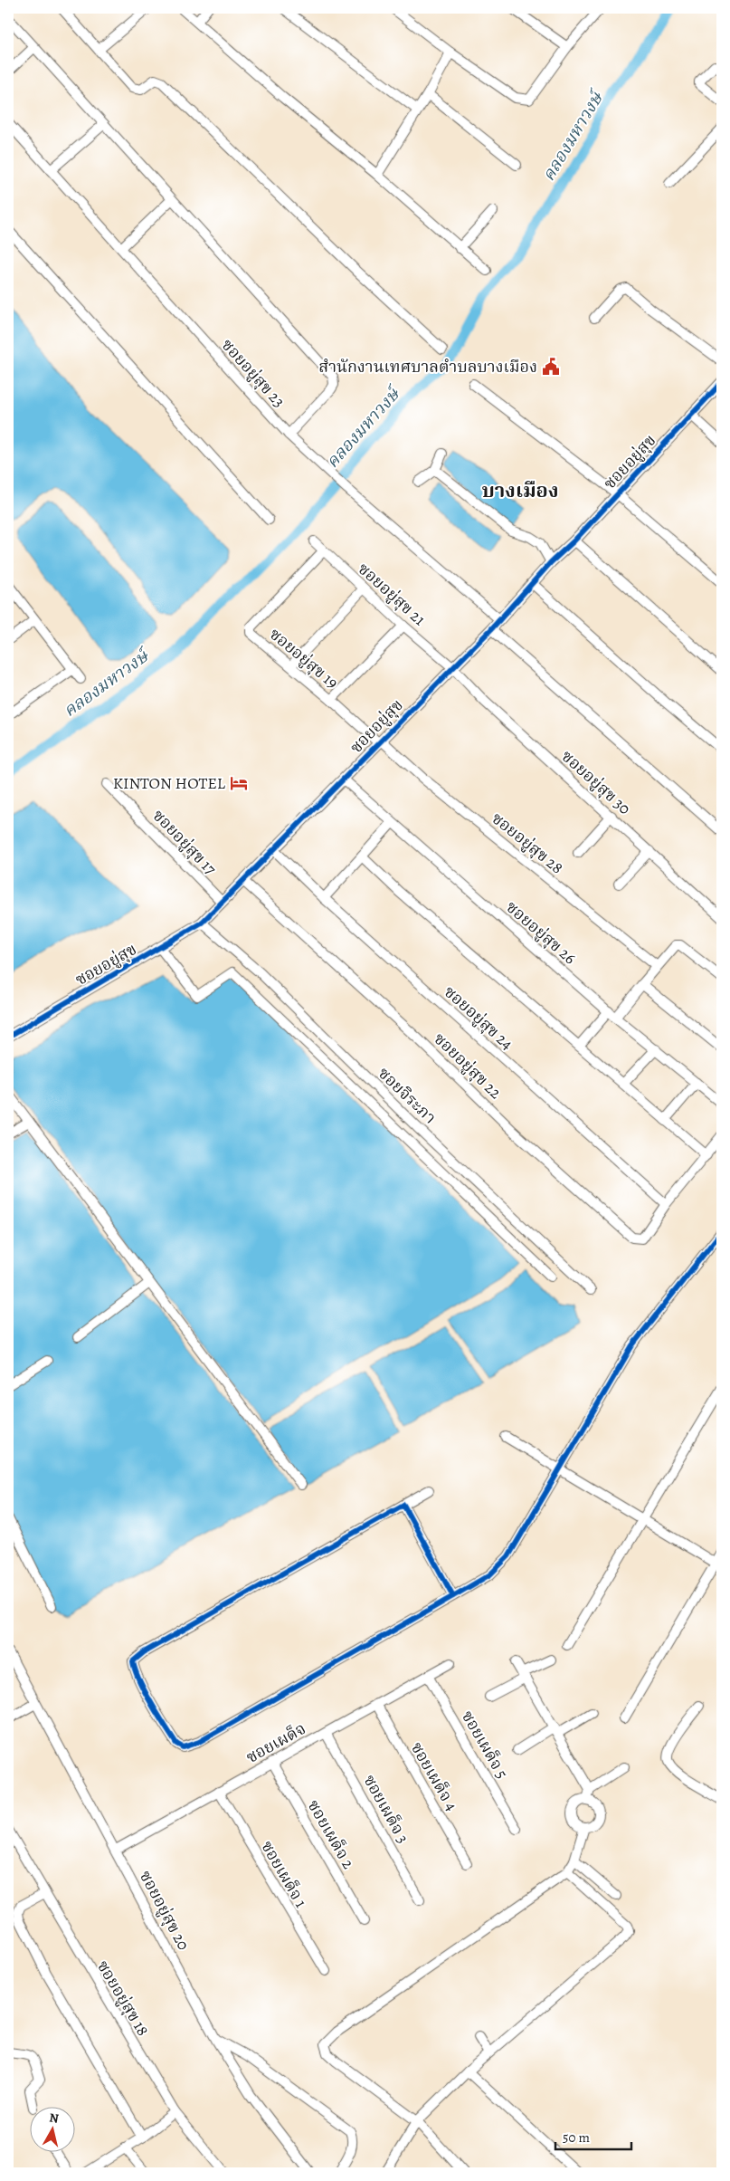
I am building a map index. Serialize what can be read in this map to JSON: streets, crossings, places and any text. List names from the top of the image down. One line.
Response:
{"streets":{"street":["ซอยอยู่สุข 23","ซอยอยู่สุข","ซอยอยู่สุข 21","ซอยอยู่สุข 19","ซอยอยู่สุข 30","ซอยอยู่สุข 17","ซอยอยู่สุข 28","ซอยอยู่สุข 26","ซอยอยู่สุข 24","ซอยอยู่สุข 22","ซอยจิระภา","ซอยเผด็จ","ซอยเผด็จ 5","ซอยเผด็จ 4","ซอยเผด็จ 3","ซอยเผด็จ 2","ซอยเผด็จ 1","ซอยอยู่สุข 20","ซอยอยู่สุข 18"]},"crossings":[["ซอยอยู่สุข 23","ซอยอยู่สุข"],["ซอยอยู่สุข","ซอยอยู่สุข 21"],["ซอยอยู่สุข","ซอยอยู่สุข 19"],["ซอยอยู่สุข","ซอยอยู่สุข 30"],["ซอยอยู่สุข","ซอยอยู่สุข 17"],["ซอยอยู่สุข","ซอยอยู่สุข 28"],["ซอยอยู่สุข","ซอยอยู่สุข 26"],["ซอยอยู่สุข","ซอยอยู่สุข 24"],["ซอยอยู่สุข","ซอยอยู่สุข 22"],["ซอยอยู่สุข","ซอยจิระภา"],["ซอยอยู่สุข 21","ซอยอยู่สุข 19"],["ซอยอยู่สุข 21","ซอยอยู่สุข 30"],["ซอยอยู่สุข 19","ซอยอยู่สุข 28"],["ซอยอยู่สุข 24","ซอยอยู่สุข 22"],["ซอยเผด็จ","ซอยเผด็จ 5"],["ซอยเผด็จ","ซอยเผด็จ 4"],["ซอยเผด็จ","ซอยเผด็จ 3"],["ซอยเผด็จ","ซอยเผด็จ 2"],["ซอยเผด็จ","ซอยเผด็จ 1"],["ซอยเผด็จ","ซอยอยู่สุข 20"]],"districts":["บางเมือง"],"water":["คลองมหาวงษ์"],"places":{"public building":["สำนักงานเทศบาลตำบลบางเมือง"],"hotel":["KINTON HOTEL"]},"scale_bar":"50 m","north":"top"}
